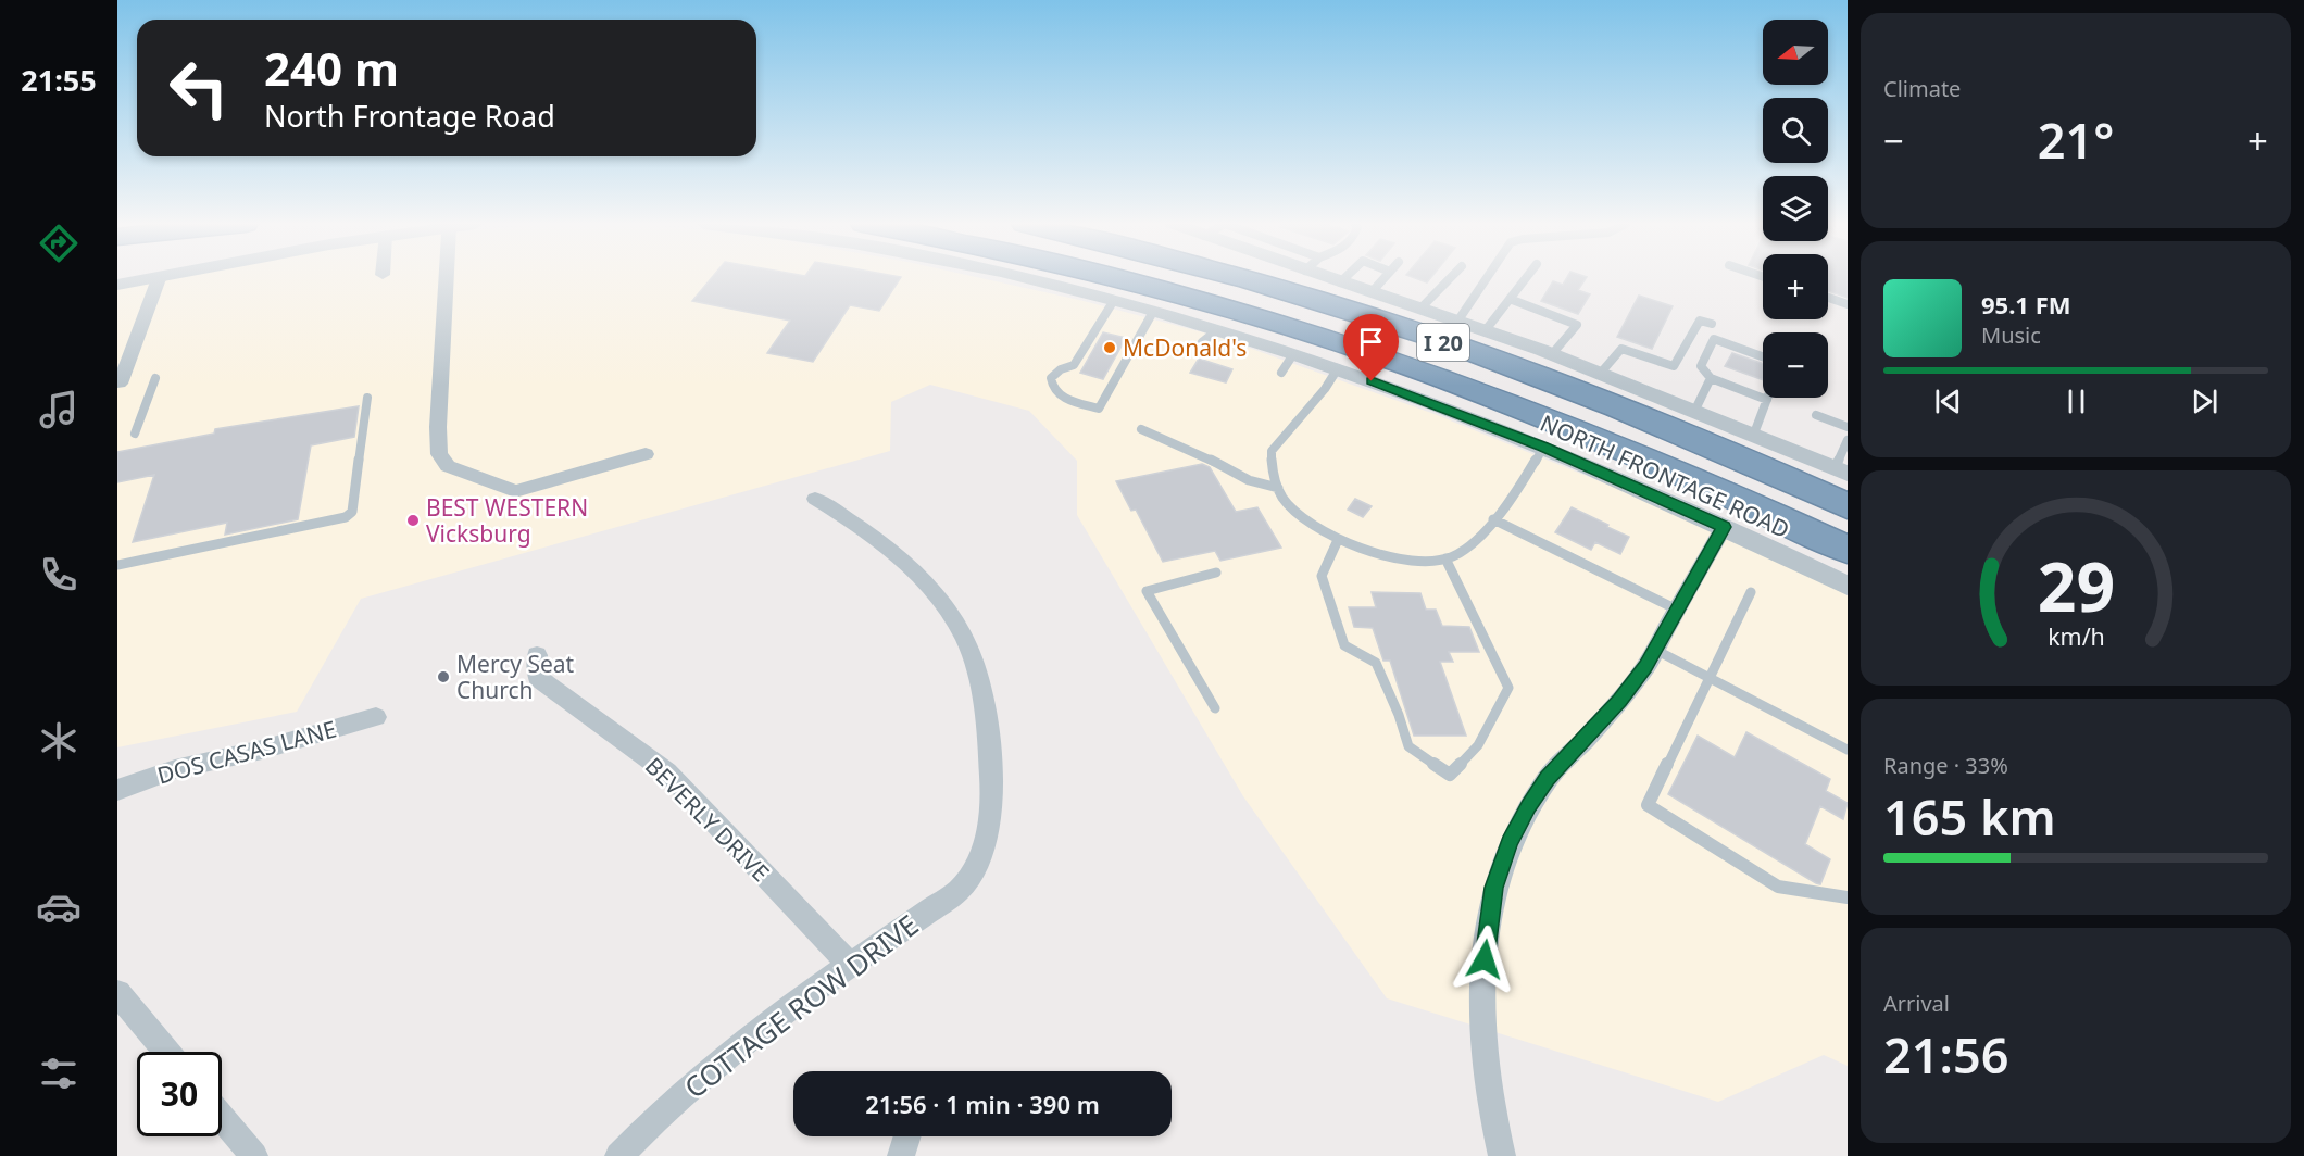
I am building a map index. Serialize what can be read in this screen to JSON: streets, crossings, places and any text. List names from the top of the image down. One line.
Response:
{"streets":{"highway":["I 20"],"street":["NORTH FRONTAGE ROAD","DOS CASAS LANE","BEVERLY DRIVE","COTTAGE ROW DRIVE"]},"crossings":[["BEVERLY DRIVE","COTTAGE ROW DRIVE"]],"places":["McDonald's","BEST WESTERN Vicksburg","Mercy Seat Church"],"north":"left","page":{"tabs":"21:55","tile":["Climate",["Range · 33%","165 km"],["Arrival","21:56"]],"map_buttons":["+","−"],"turn":["240 m","North Frontage Road"],"heat":["−","21°","+"],"song":["95.1 FM","Music"],"limit":"30","trip":"21:56 · 1 min · 390 m","gauge":["29","km/h"]}}
